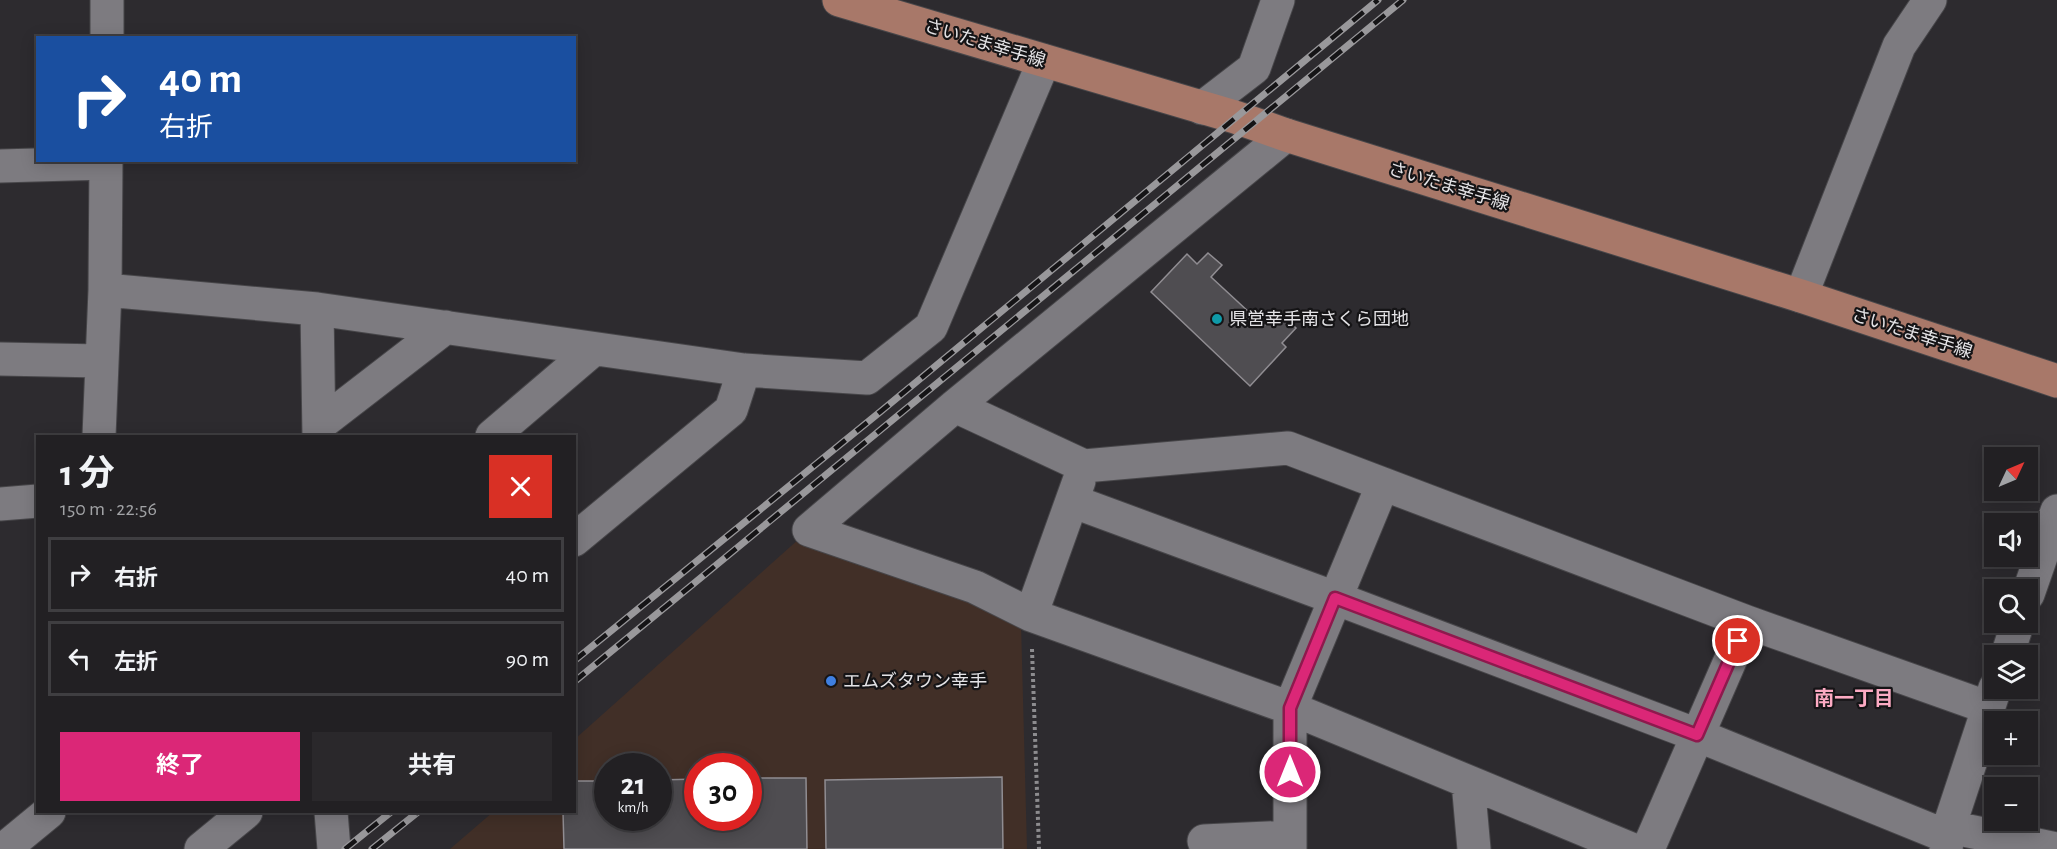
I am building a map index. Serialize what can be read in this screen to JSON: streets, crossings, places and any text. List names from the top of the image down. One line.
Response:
{"streets":{"main road":["さいたま幸手線"]},"districts":["南一丁目"],"places":["県営幸手南さくら団地","エムズタウン幸手"],"north":"top right","page":{"turn":["40 m","右折"],"heading":["1 分","150 m · 22:56"],"map_buttons":["+","−"],"list":[{"name":"右折","value":"40 m"},{"name":"左折","value":"90 m"}],"buttons":["終了","共有"],"speed":"21 km/h","limit":"30"}}
